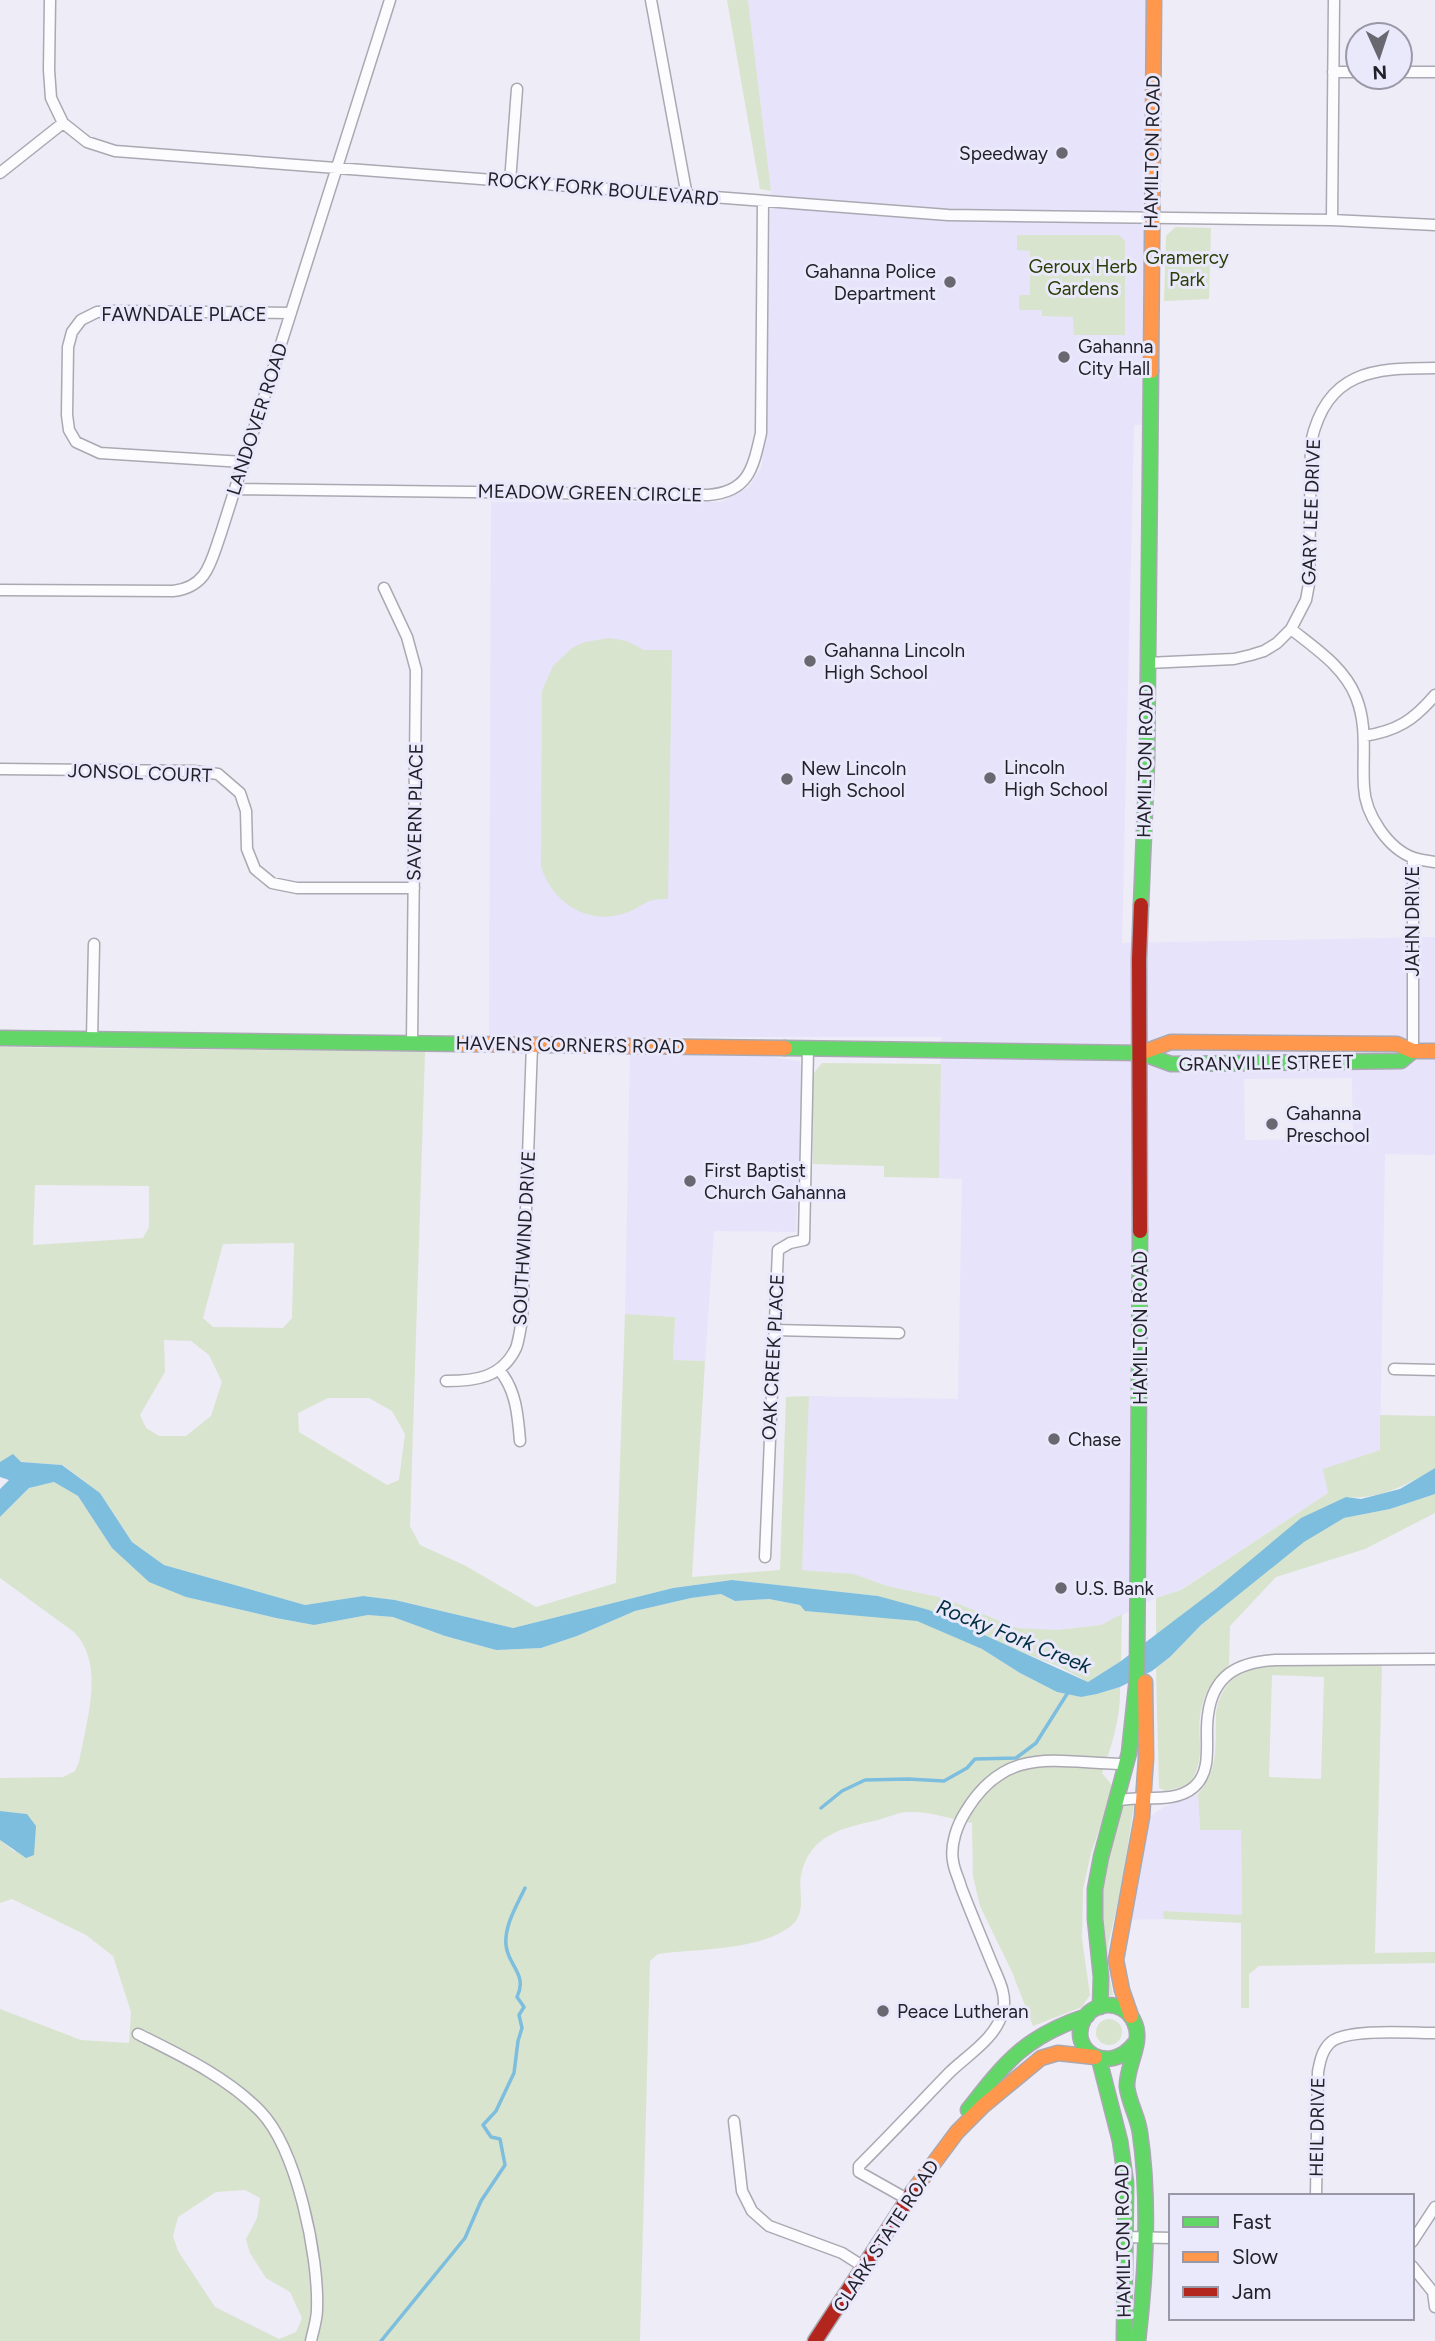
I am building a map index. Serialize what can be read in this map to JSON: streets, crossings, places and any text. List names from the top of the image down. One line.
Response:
{"streets":{"main road":["HAMILTON ROAD","HAVENS CORNERS ROAD","GRANVILLE STREET","CLARK STATE ROAD"],"street":["ROCKY FORK BOULEVARD","FAWNDALE PLACE","LANDOVER ROAD","MEADOW GREEN CIRCLE","GARY LEE DRIVE","JONSOL COURT","SAVERN PLACE","JAHN DRIVE","SOUTHWIND DRIVE","OAK CREEK PLACE","HEIL DRIVE"]},"crossings":[["HAMILTON ROAD","ROCKY FORK BOULEVARD"],["HAMILTON ROAD","GARY LEE DRIVE"],["HAMILTON ROAD","HAVENS CORNERS ROAD"],["HAMILTON ROAD","GRANVILLE STREET"],["HAMILTON ROAD","CLARK STATE ROAD"],["ROCKY FORK BOULEVARD","LANDOVER ROAD"],["ROCKY FORK BOULEVARD","MEADOW GREEN CIRCLE"],["FAWNDALE PLACE","LANDOVER ROAD"],["LANDOVER ROAD","MEADOW GREEN CIRCLE"],["GARY LEE DRIVE","JAHN DRIVE"],["JONSOL COURT","SAVERN PLACE"],["SAVERN PLACE","HAVENS CORNERS ROAD"],["JAHN DRIVE","GRANVILLE STREET"],["HAVENS CORNERS ROAD","GRANVILLE STREET"],["HAVENS CORNERS ROAD","SOUTHWIND DRIVE"],["HAVENS CORNERS ROAD","OAK CREEK PLACE"]],"water":["Rocky Fork Creek"],"parks":["Gramercy Park","Geroux Herb Gardens"],"places":["Speedway","Gahanna Police Department","Gahanna City Hall","Gahanna Lincoln High School","Lincoln High School","New Lincoln High School","Gahanna Preschool","First Baptist Church Gahanna","Chase","U.S. Bank","Peace Lutheran"],"legend":["Fast","Slow","Jam"],"north":"bottom"}
